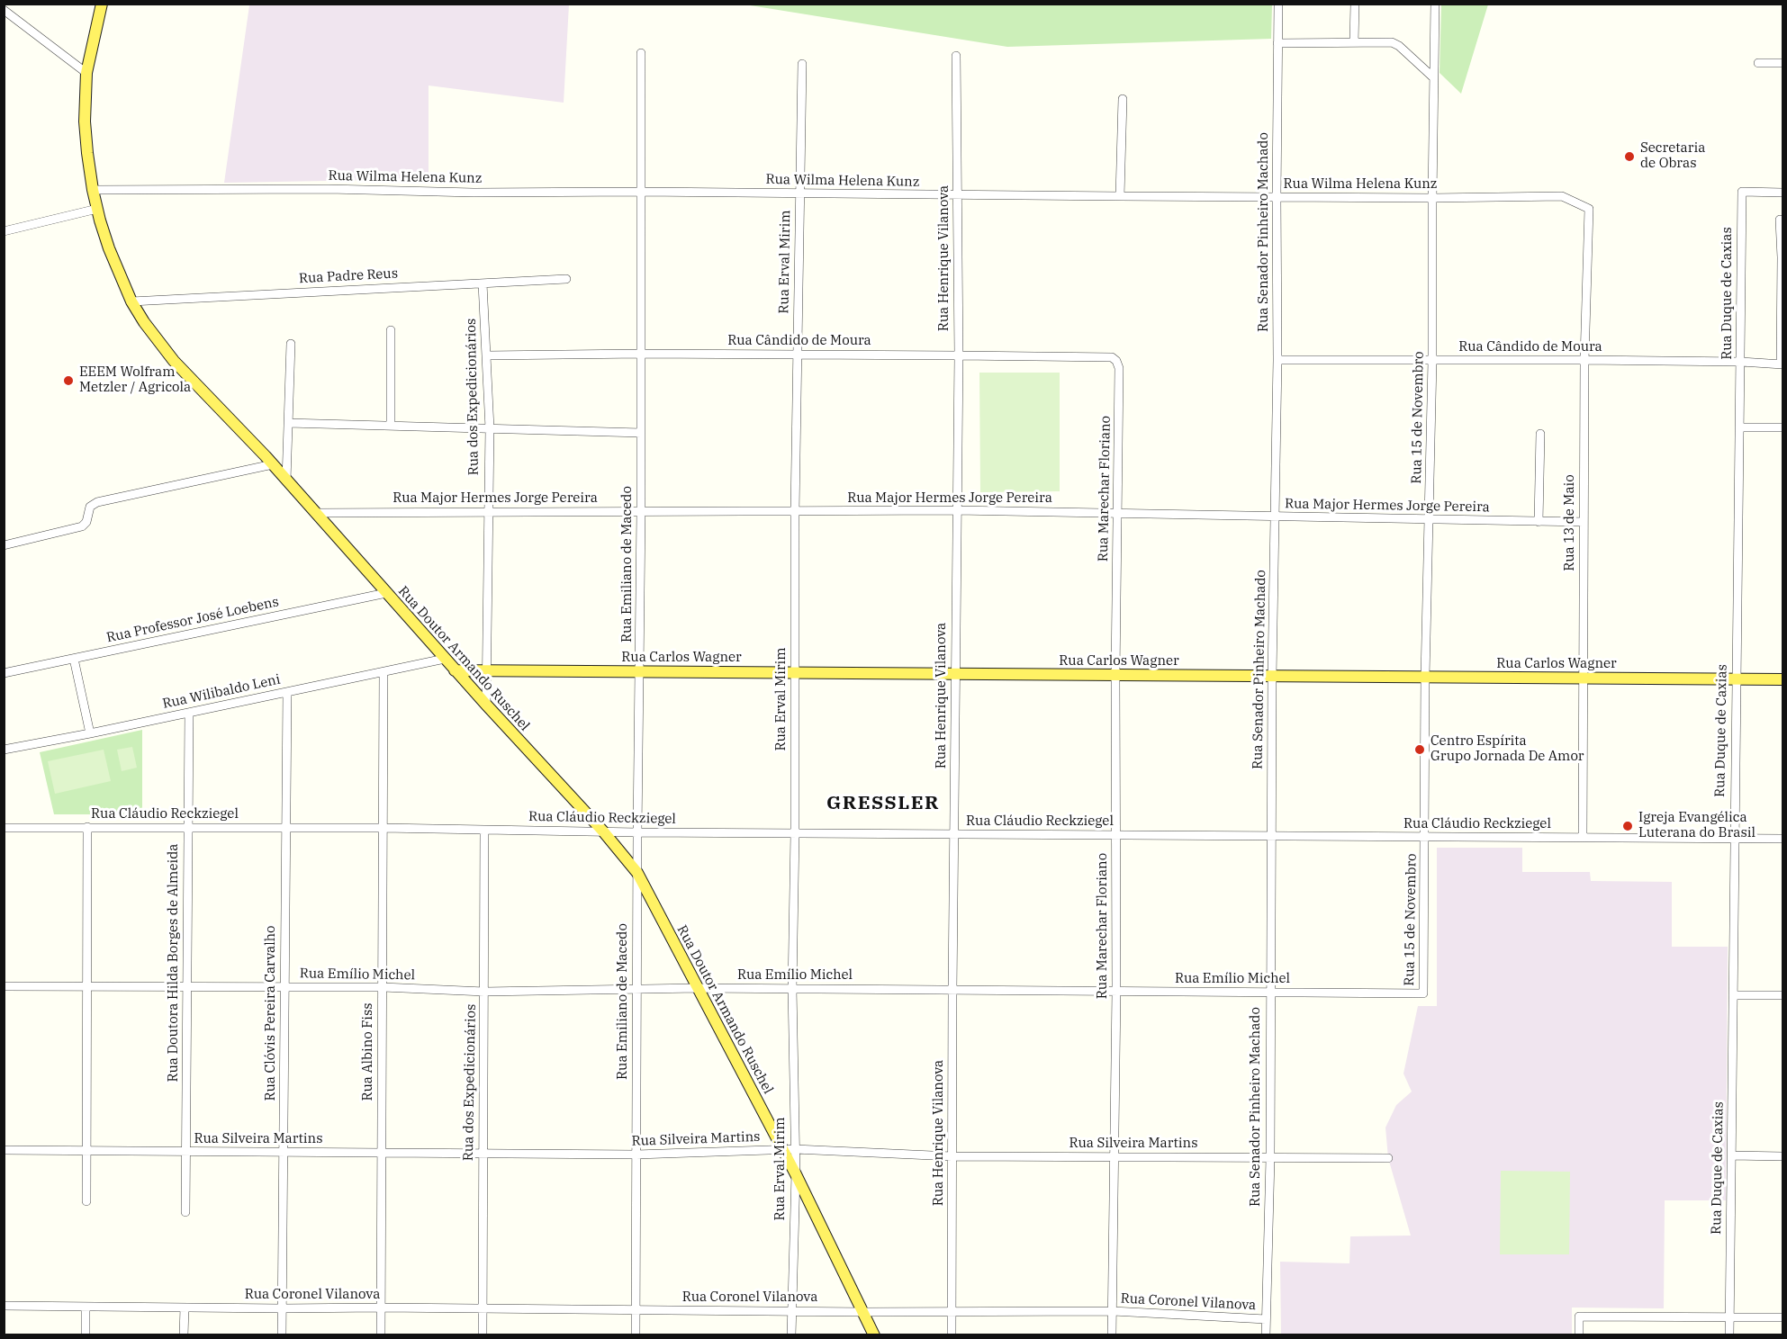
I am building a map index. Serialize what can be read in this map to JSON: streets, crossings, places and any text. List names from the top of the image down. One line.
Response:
{"streets":{"main road":["Rua Carlos Wagner","Rua Doutor Armando Ruschel"],"street":["Rua Wilma Helena Kunz","Rua Senador Pinheiro Machado","Rua Henrique Vilanova","Rua Erval Mirim","Rua Padre Reus","Rua Duque de Caxias","Rua Cândido de Moura","Rua dos Expedicionários","Rua 15 de Novembro","Rua Marechar Floriano","Rua Major Hermes Jorge Pereira","Rua 13 de Maio","Rua Emiliano de Macedo","Rua Professor José Loebens","Rua Wilibaldo Leni","Rua Cláudio Reckziegel","Rua Doutora Hilda Borges de Almeida","Rua Emílio Michel","Rua Clóvis Pereira Carvalho","Rua Albino Fiss","Rua Silveira Martins","Rua Coronel Vilanova"]},"crossings":[["Rua Wilma Helena Kunz","Rua Senador Pinheiro Machado"],["Rua Wilma Helena Kunz","Rua Henrique Vilanova"],["Rua Wilma Helena Kunz","Rua Erval Mirim"],["Rua Wilma Helena Kunz","Rua 15 de Novembro"],["Rua Wilma Helena Kunz","Rua 13 de Maio"],["Rua Wilma Helena Kunz","Rua Emiliano de Macedo"],["Rua Wilma Helena Kunz","Rua Doutor Armando Ruschel"],["Rua Senador Pinheiro Machado","Rua Cândido de Moura"],["Rua Senador Pinheiro Machado","Rua Major Hermes Jorge Pereira"],["Rua Senador Pinheiro Machado","Rua Carlos Wagner"],["Rua Senador Pinheiro Machado","Rua Cláudio Reckziegel"],["Rua Senador Pinheiro Machado","Rua Emílio Michel"],["Rua Senador Pinheiro Machado","Rua Silveira Martins"],["Rua Senador Pinheiro Machado","Rua Coronel Vilanova"],["Rua Henrique Vilanova","Rua Cândido de Moura"],["Rua Henrique Vilanova","Rua Major Hermes Jorge Pereira"],["Rua Henrique Vilanova","Rua Carlos Wagner"],["Rua Henrique Vilanova","Rua Cláudio Reckziegel"],["Rua Henrique Vilanova","Rua Emílio Michel"],["Rua Henrique Vilanova","Rua Silveira Martins"],["Rua Henrique Vilanova","Rua Coronel Vilanova"],["Rua Erval Mirim","Rua Cândido de Moura"],["Rua Erval Mirim","Rua Major Hermes Jorge Pereira"],["Rua Erval Mirim","Rua Carlos Wagner"],["Rua Erval Mirim","Rua Doutor Armando Ruschel"],["Rua Erval Mirim","Rua Cláudio Reckziegel"],["Rua Erval Mirim","Rua Emílio Michel"],["Rua Erval Mirim","Rua Silveira Martins"],["Rua Erval Mirim","Rua Coronel Vilanova"],["Rua Padre Reus","Rua dos Expedicionários"],["Rua Padre Reus","Rua Doutor Armando Ruschel"],["Rua Duque de Caxias","Rua Cândido de Moura"],["Rua Duque de Caxias","Rua Carlos Wagner"],["Rua Duque de Caxias","Rua Cláudio Reckziegel"],["Rua Cândido de Moura","Rua dos Expedicionários"],["Rua Cândido de Moura","Rua 15 de Novembro"],["Rua Cândido de Moura","Rua Marechar Floriano"],["Rua Cândido de Moura","Rua 13 de Maio"],["Rua Cândido de Moura","Rua Emiliano de Macedo"],["Rua dos Expedicionários","Rua Major Hermes Jorge Pereira"],["Rua dos Expedicionários","Rua Carlos Wagner"],["Rua dos Expedicionários","Rua Doutor Armando Ruschel"],["Rua dos Expedicionários","Rua Cláudio Reckziegel"],["Rua dos Expedicionários","Rua Emílio Michel"],["Rua dos Expedicionários","Rua Silveira Martins"],["Rua dos Expedicionários","Rua Coronel Vilanova"],["Rua 15 de Novembro","Rua Major Hermes Jorge Pereira"],["Rua 15 de Novembro","Rua Carlos Wagner"],["Rua 15 de Novembro","Rua Cláudio Reckziegel"],["Rua 15 de Novembro","Rua Emílio Michel"],["Rua Marechar Floriano","Rua Major Hermes Jorge Pereira"],["Rua Marechar Floriano","Rua Carlos Wagner"],["Rua Marechar Floriano","Rua Cláudio Reckziegel"],["Rua Marechar Floriano","Rua Emílio Michel"],["Rua Marechar Floriano","Rua Silveira Martins"],["Rua Marechar Floriano","Rua Coronel Vilanova"],["Rua Major Hermes Jorge Pereira","Rua 13 de Maio"],["Rua Major Hermes Jorge Pereira","Rua Emiliano de Macedo"],["Rua Major Hermes Jorge Pereira","Rua Doutor Armando Ruschel"],["Rua 13 de Maio","Rua Carlos Wagner"],["Rua 13 de Maio","Rua Cláudio Reckziegel"],["Rua Emiliano de Macedo","Rua Carlos Wagner"],["Rua Emiliano de Macedo","Rua Doutor Armando Ruschel"],["Rua Emiliano de Macedo","Rua Cláudio Reckziegel"],["Rua Emiliano de Macedo","Rua Emílio Michel"],["Rua Emiliano de Macedo","Rua Silveira Martins"],["Rua Emiliano de Macedo","Rua Coronel Vilanova"],["Rua Professor José Loebens","Rua Doutor Armando Ruschel"],["Rua Carlos Wagner","Rua Doutor Armando Ruschel"],["Rua Doutor Armando Ruschel","Rua Wilibaldo Leni"],["Rua Doutor Armando Ruschel","Rua Cláudio Reckziegel"],["Rua Doutor Armando Ruschel","Rua Emílio Michel"],["Rua Doutor Armando Ruschel","Rua Silveira Martins"],["Rua Doutor Armando Ruschel","Rua Coronel Vilanova"],["Rua Wilibaldo Leni","Rua Doutora Hilda Borges de Almeida"],["Rua Wilibaldo Leni","Rua Clóvis Pereira Carvalho"],["Rua Wilibaldo Leni","Rua Albino Fiss"],["Rua Cláudio Reckziegel","Rua Doutora Hilda Borges de Almeida"],["Rua Cláudio Reckziegel","Rua Clóvis Pereira Carvalho"],["Rua Cláudio Reckziegel","Rua Albino Fiss"],["Rua Doutora Hilda Borges de Almeida","Rua Emílio Michel"],["Rua Doutora Hilda Borges de Almeida","Rua Silveira Martins"],["Rua Emílio Michel","Rua Clóvis Pereira Carvalho"],["Rua Emílio Michel","Rua Albino Fiss"],["Rua Clóvis Pereira Carvalho","Rua Silveira Martins"],["Rua Clóvis Pereira Carvalho","Rua Coronel Vilanova"],["Rua Albino Fiss","Rua Silveira Martins"],["Rua Albino Fiss","Rua Coronel Vilanova"]],"districts":["GRESSLER"],"places":["Secretaria de Obras","EEEM Wolfram Metzler / Agricola","Centro Espírita Grupo Jornada De Amor","Igreja Evangélica Luterana do Brasil"]}
